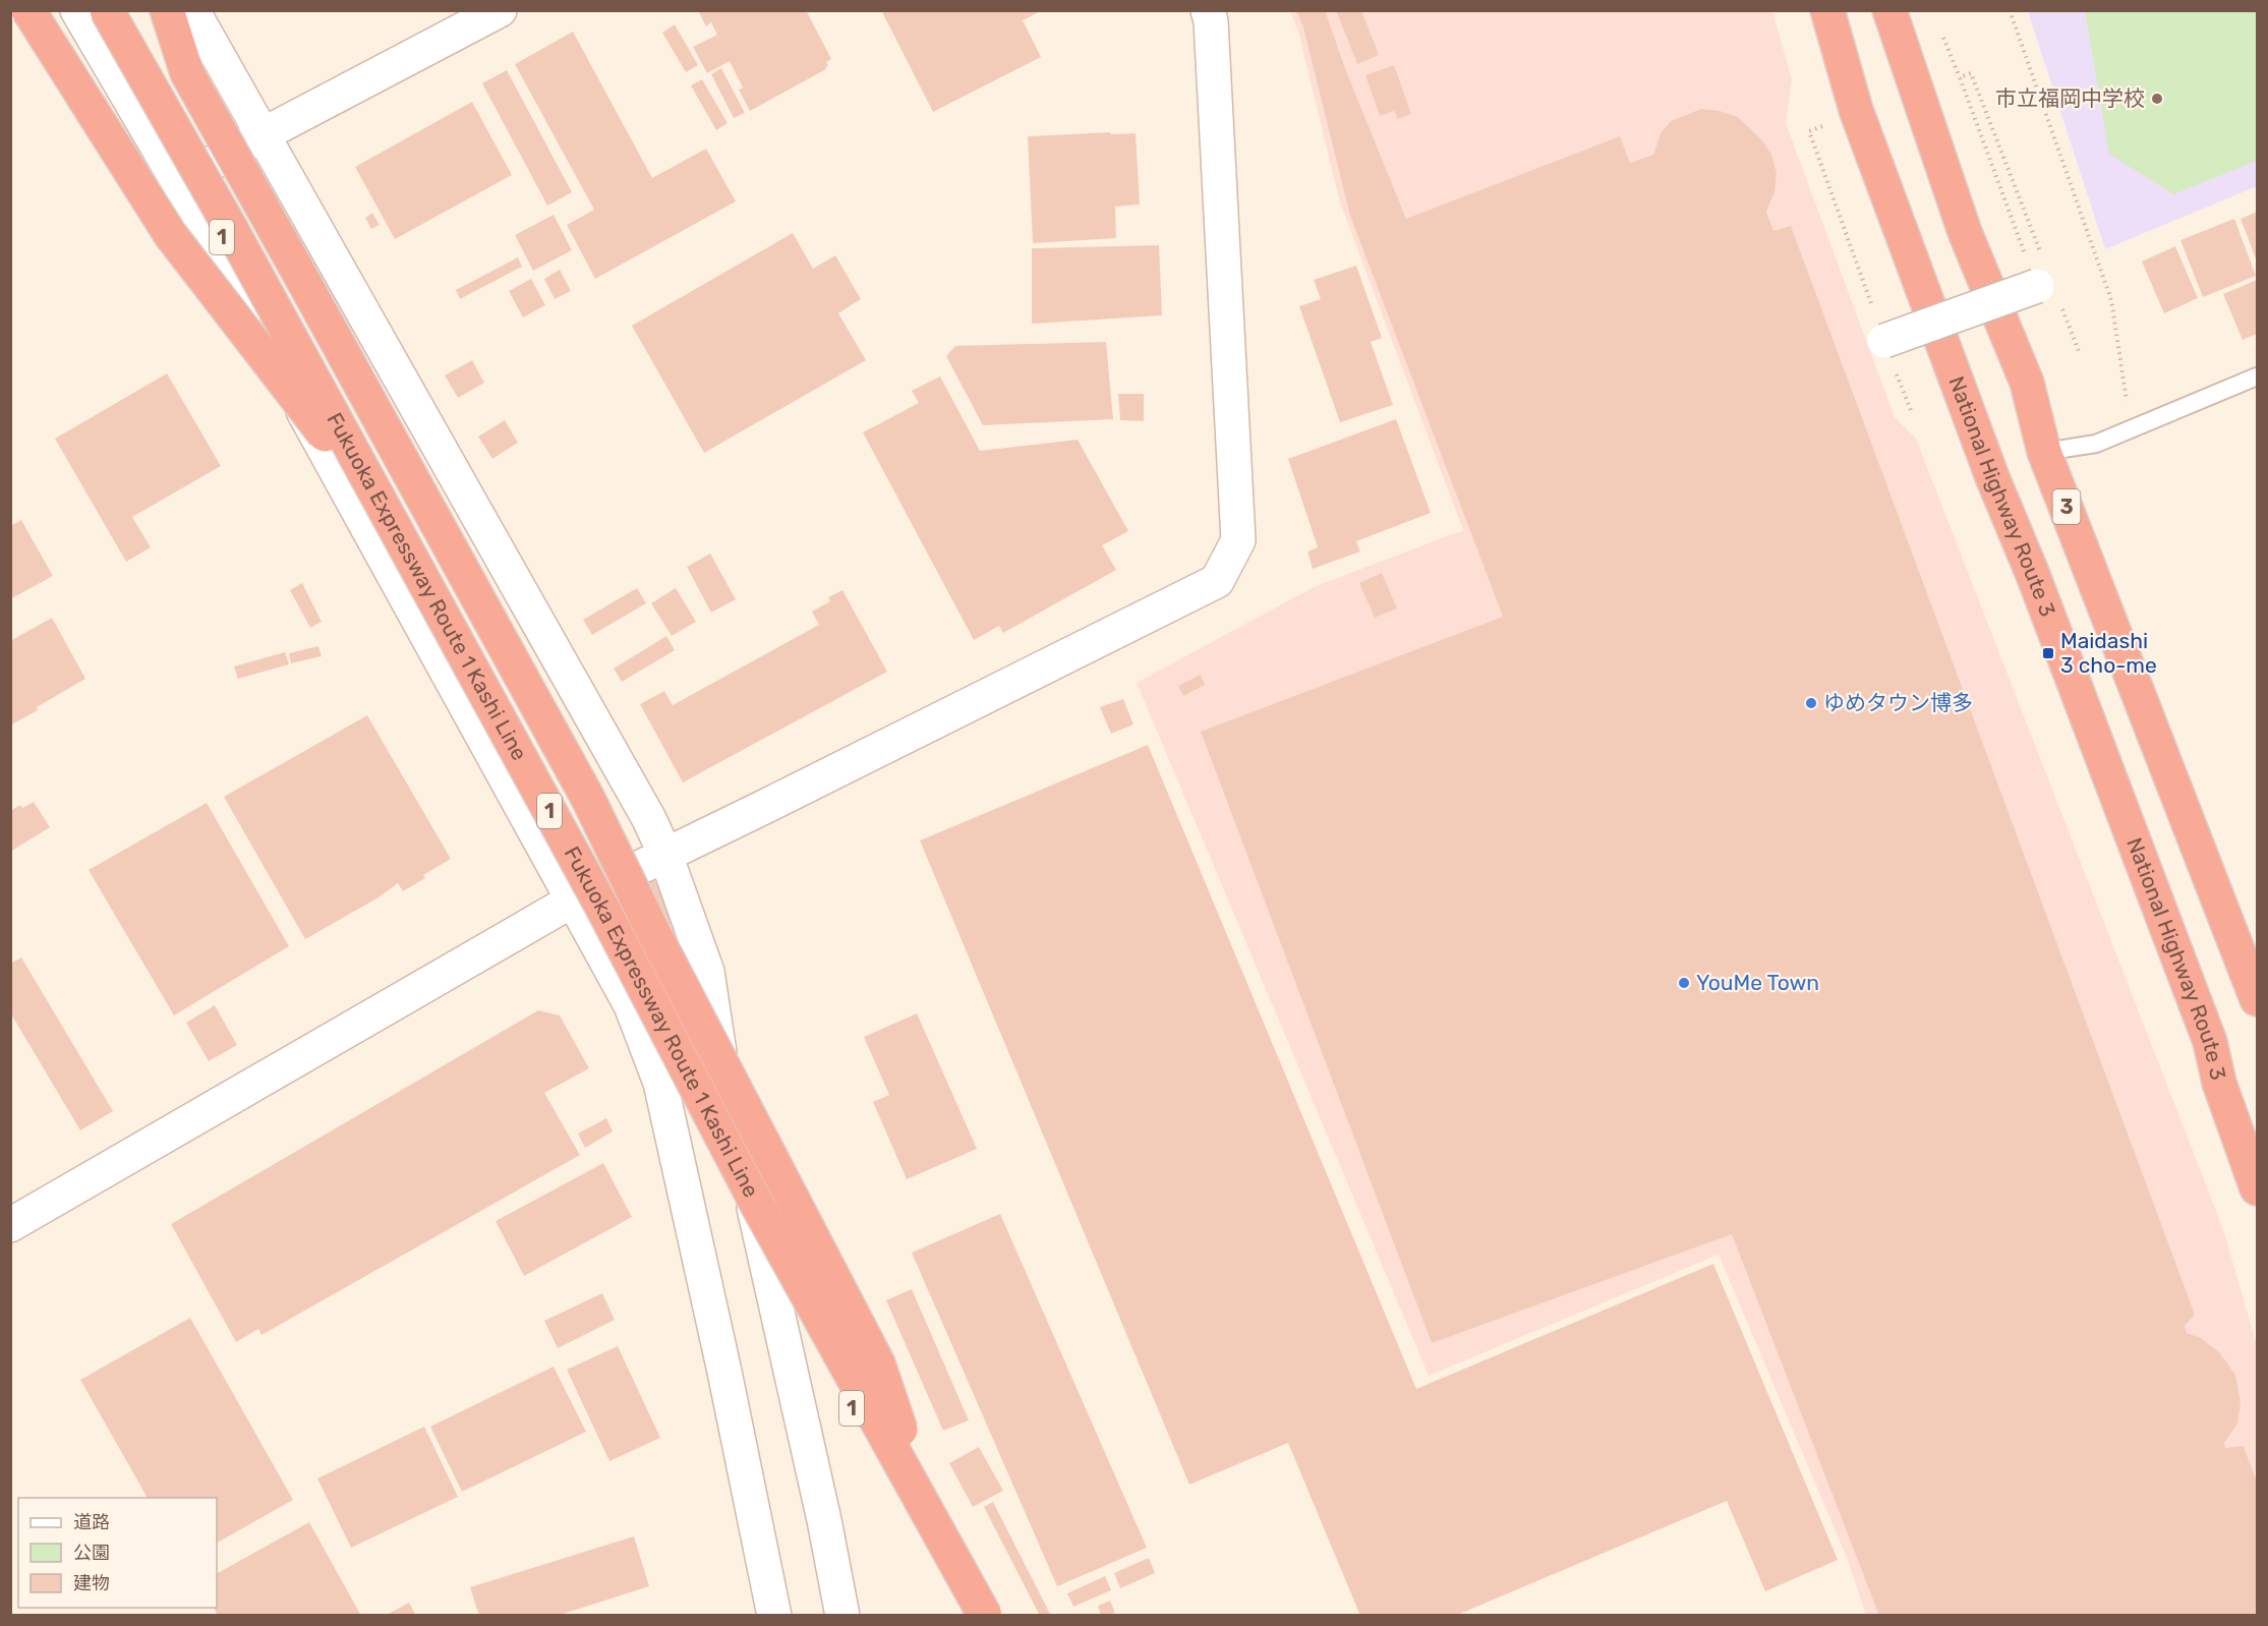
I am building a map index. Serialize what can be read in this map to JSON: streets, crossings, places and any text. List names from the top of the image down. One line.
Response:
{"streets":{"highway":["1","National Highway Route 3","3","Fukuoka Expressway Route 1 Kashi Line"]},"places":{"other":["市立福岡中学校","ゆめタウン博多","YouMe Town"],"transit":["Maidashi 3 cho-me"]},"legend":["道路","公園","建物"]}
